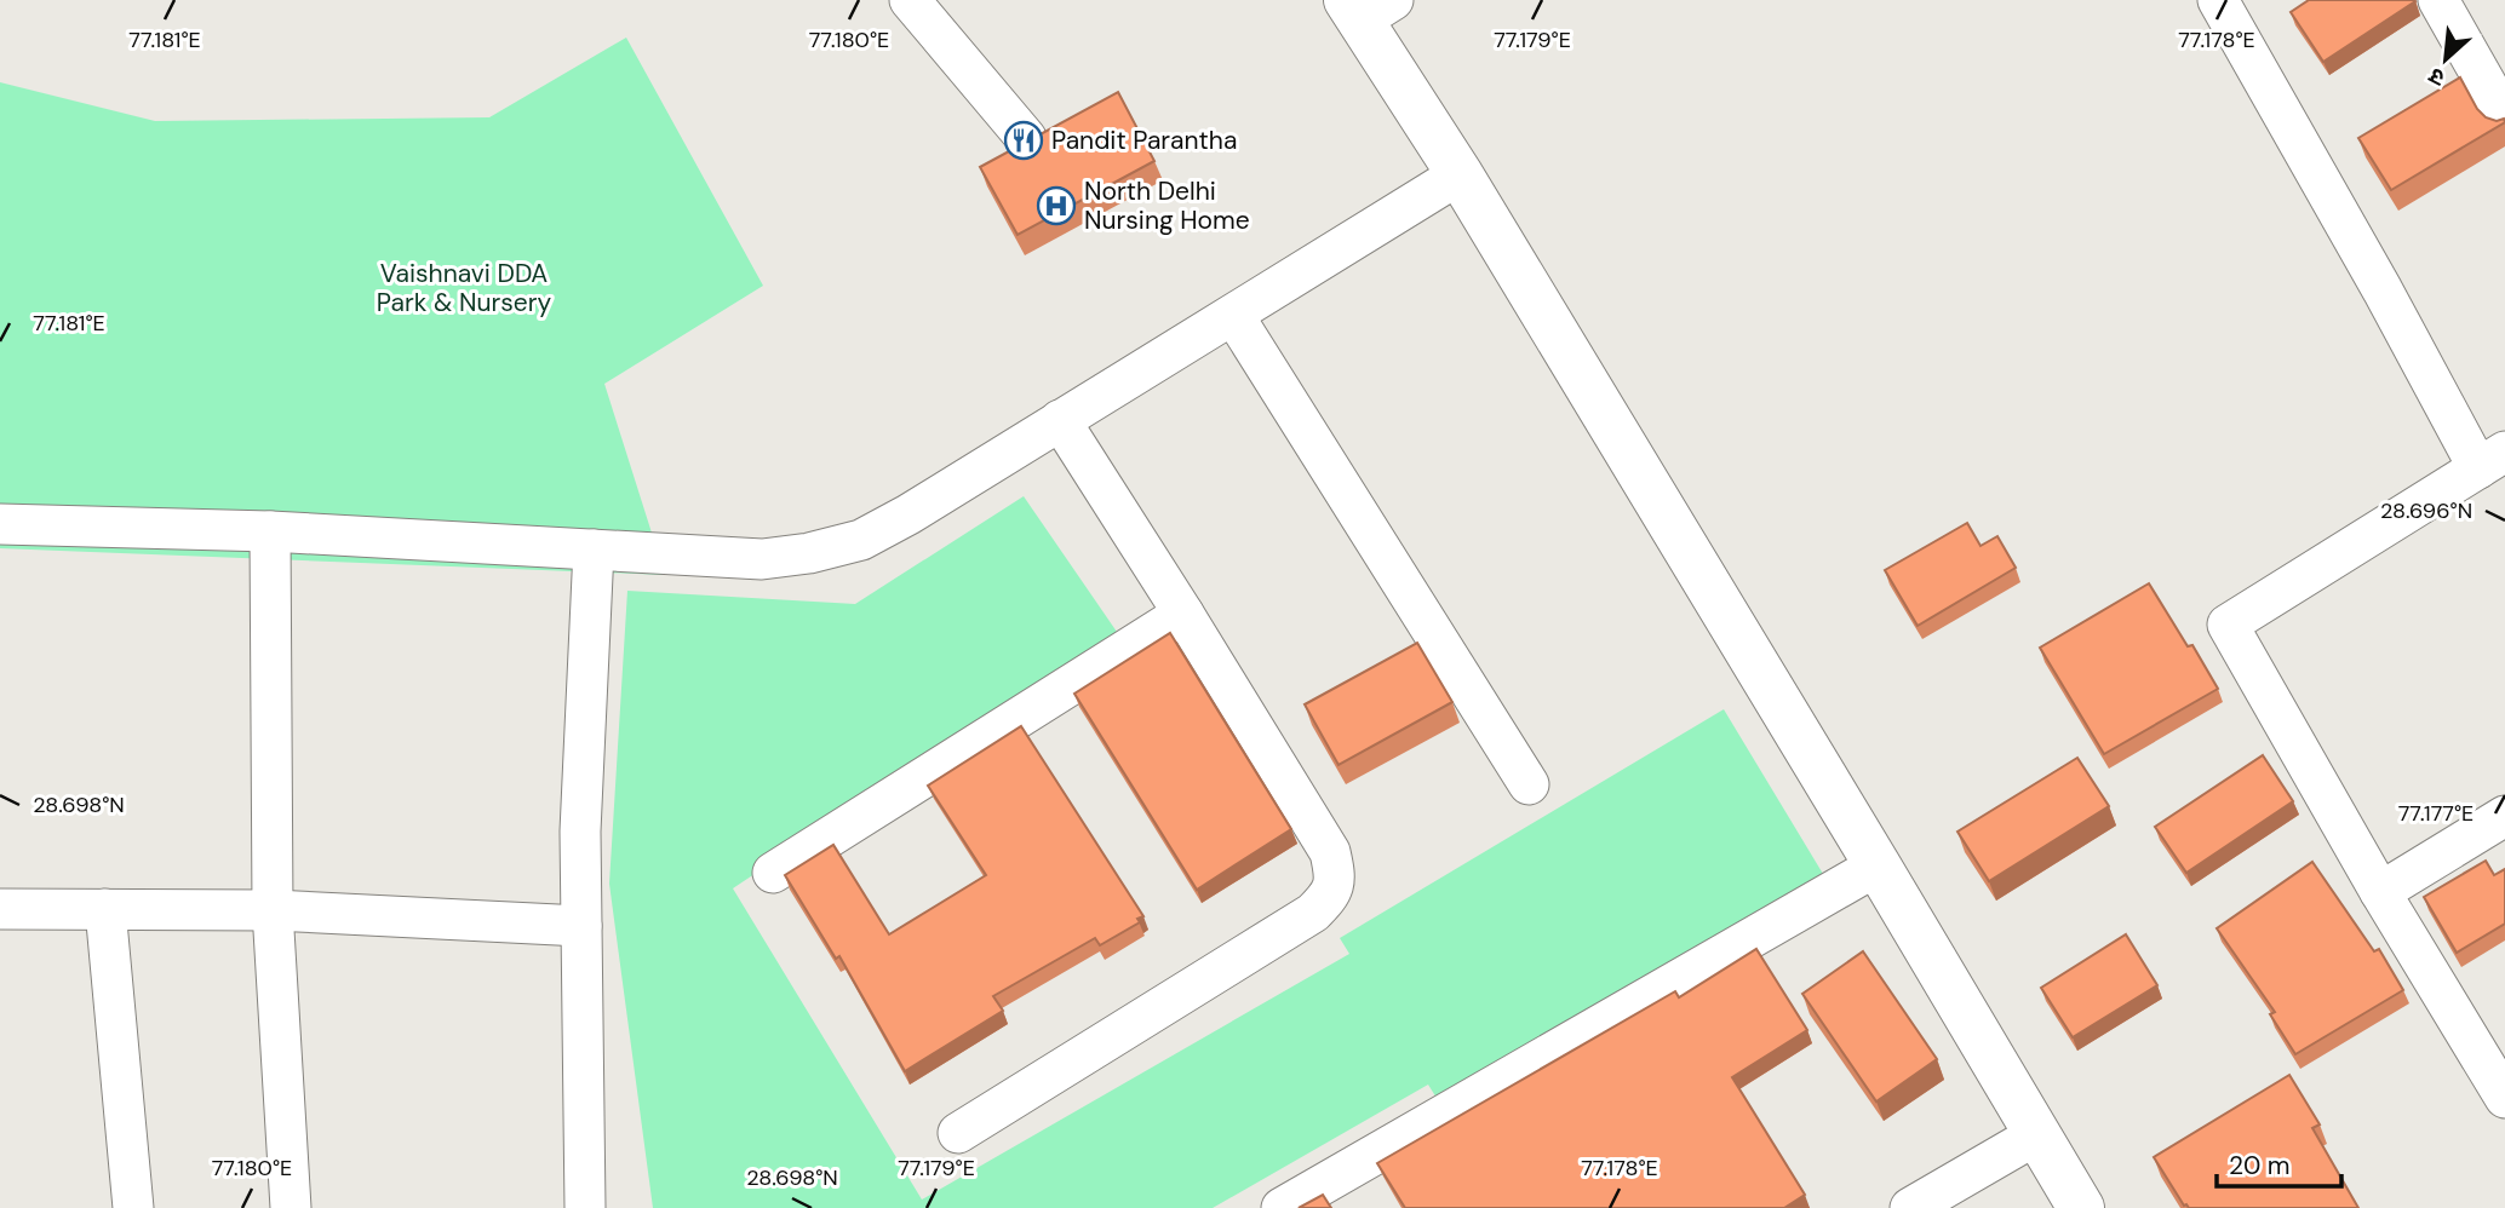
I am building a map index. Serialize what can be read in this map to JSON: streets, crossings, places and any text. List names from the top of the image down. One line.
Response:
{"parks":["Vaishnavi DDA Park & Nursery"],"places":{"restaurant":["Pandit Parantha"],"hospital":["North Delhi Nursing Home"]},"scale_bar":"20 m","north":"bottom left","coordinates":["77.181°E","77.180°E","77.179°E","77.178°E","28.696°N","28.698°N","77.177°E"]}
